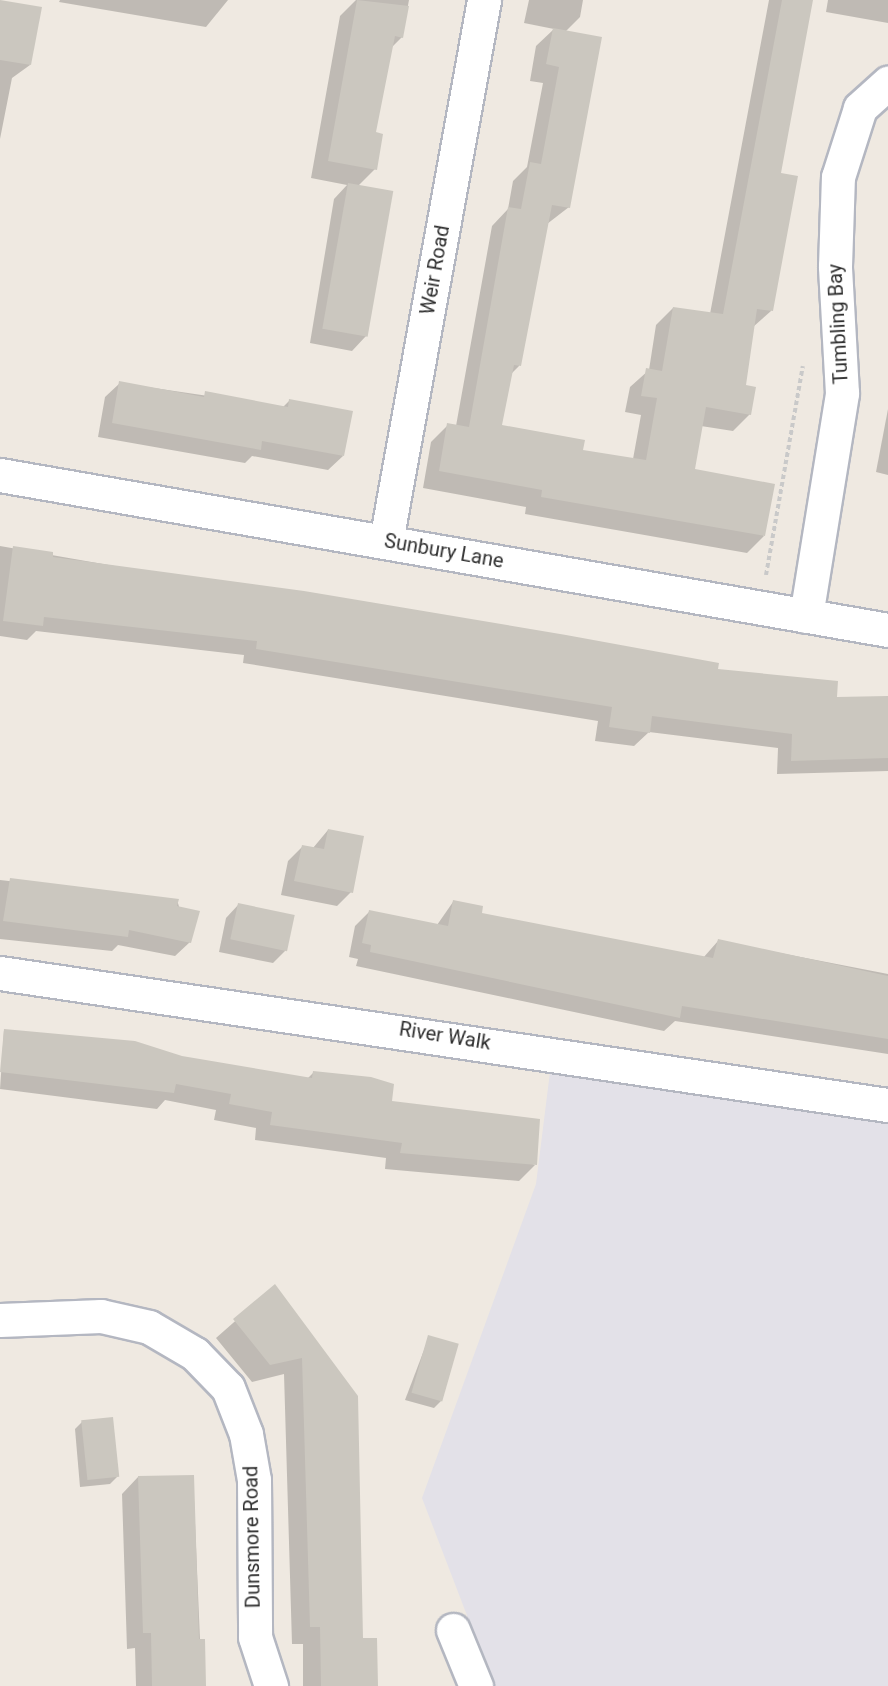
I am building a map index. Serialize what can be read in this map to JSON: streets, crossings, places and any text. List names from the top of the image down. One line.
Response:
{"streets":{"street":["Weir Road","Tumbling Bay","Sunbury Lane","River Walk","Dunsmore Road"]},"crossings":[["Weir Road","Sunbury Lane"],["Tumbling Bay","Sunbury Lane"]]}
